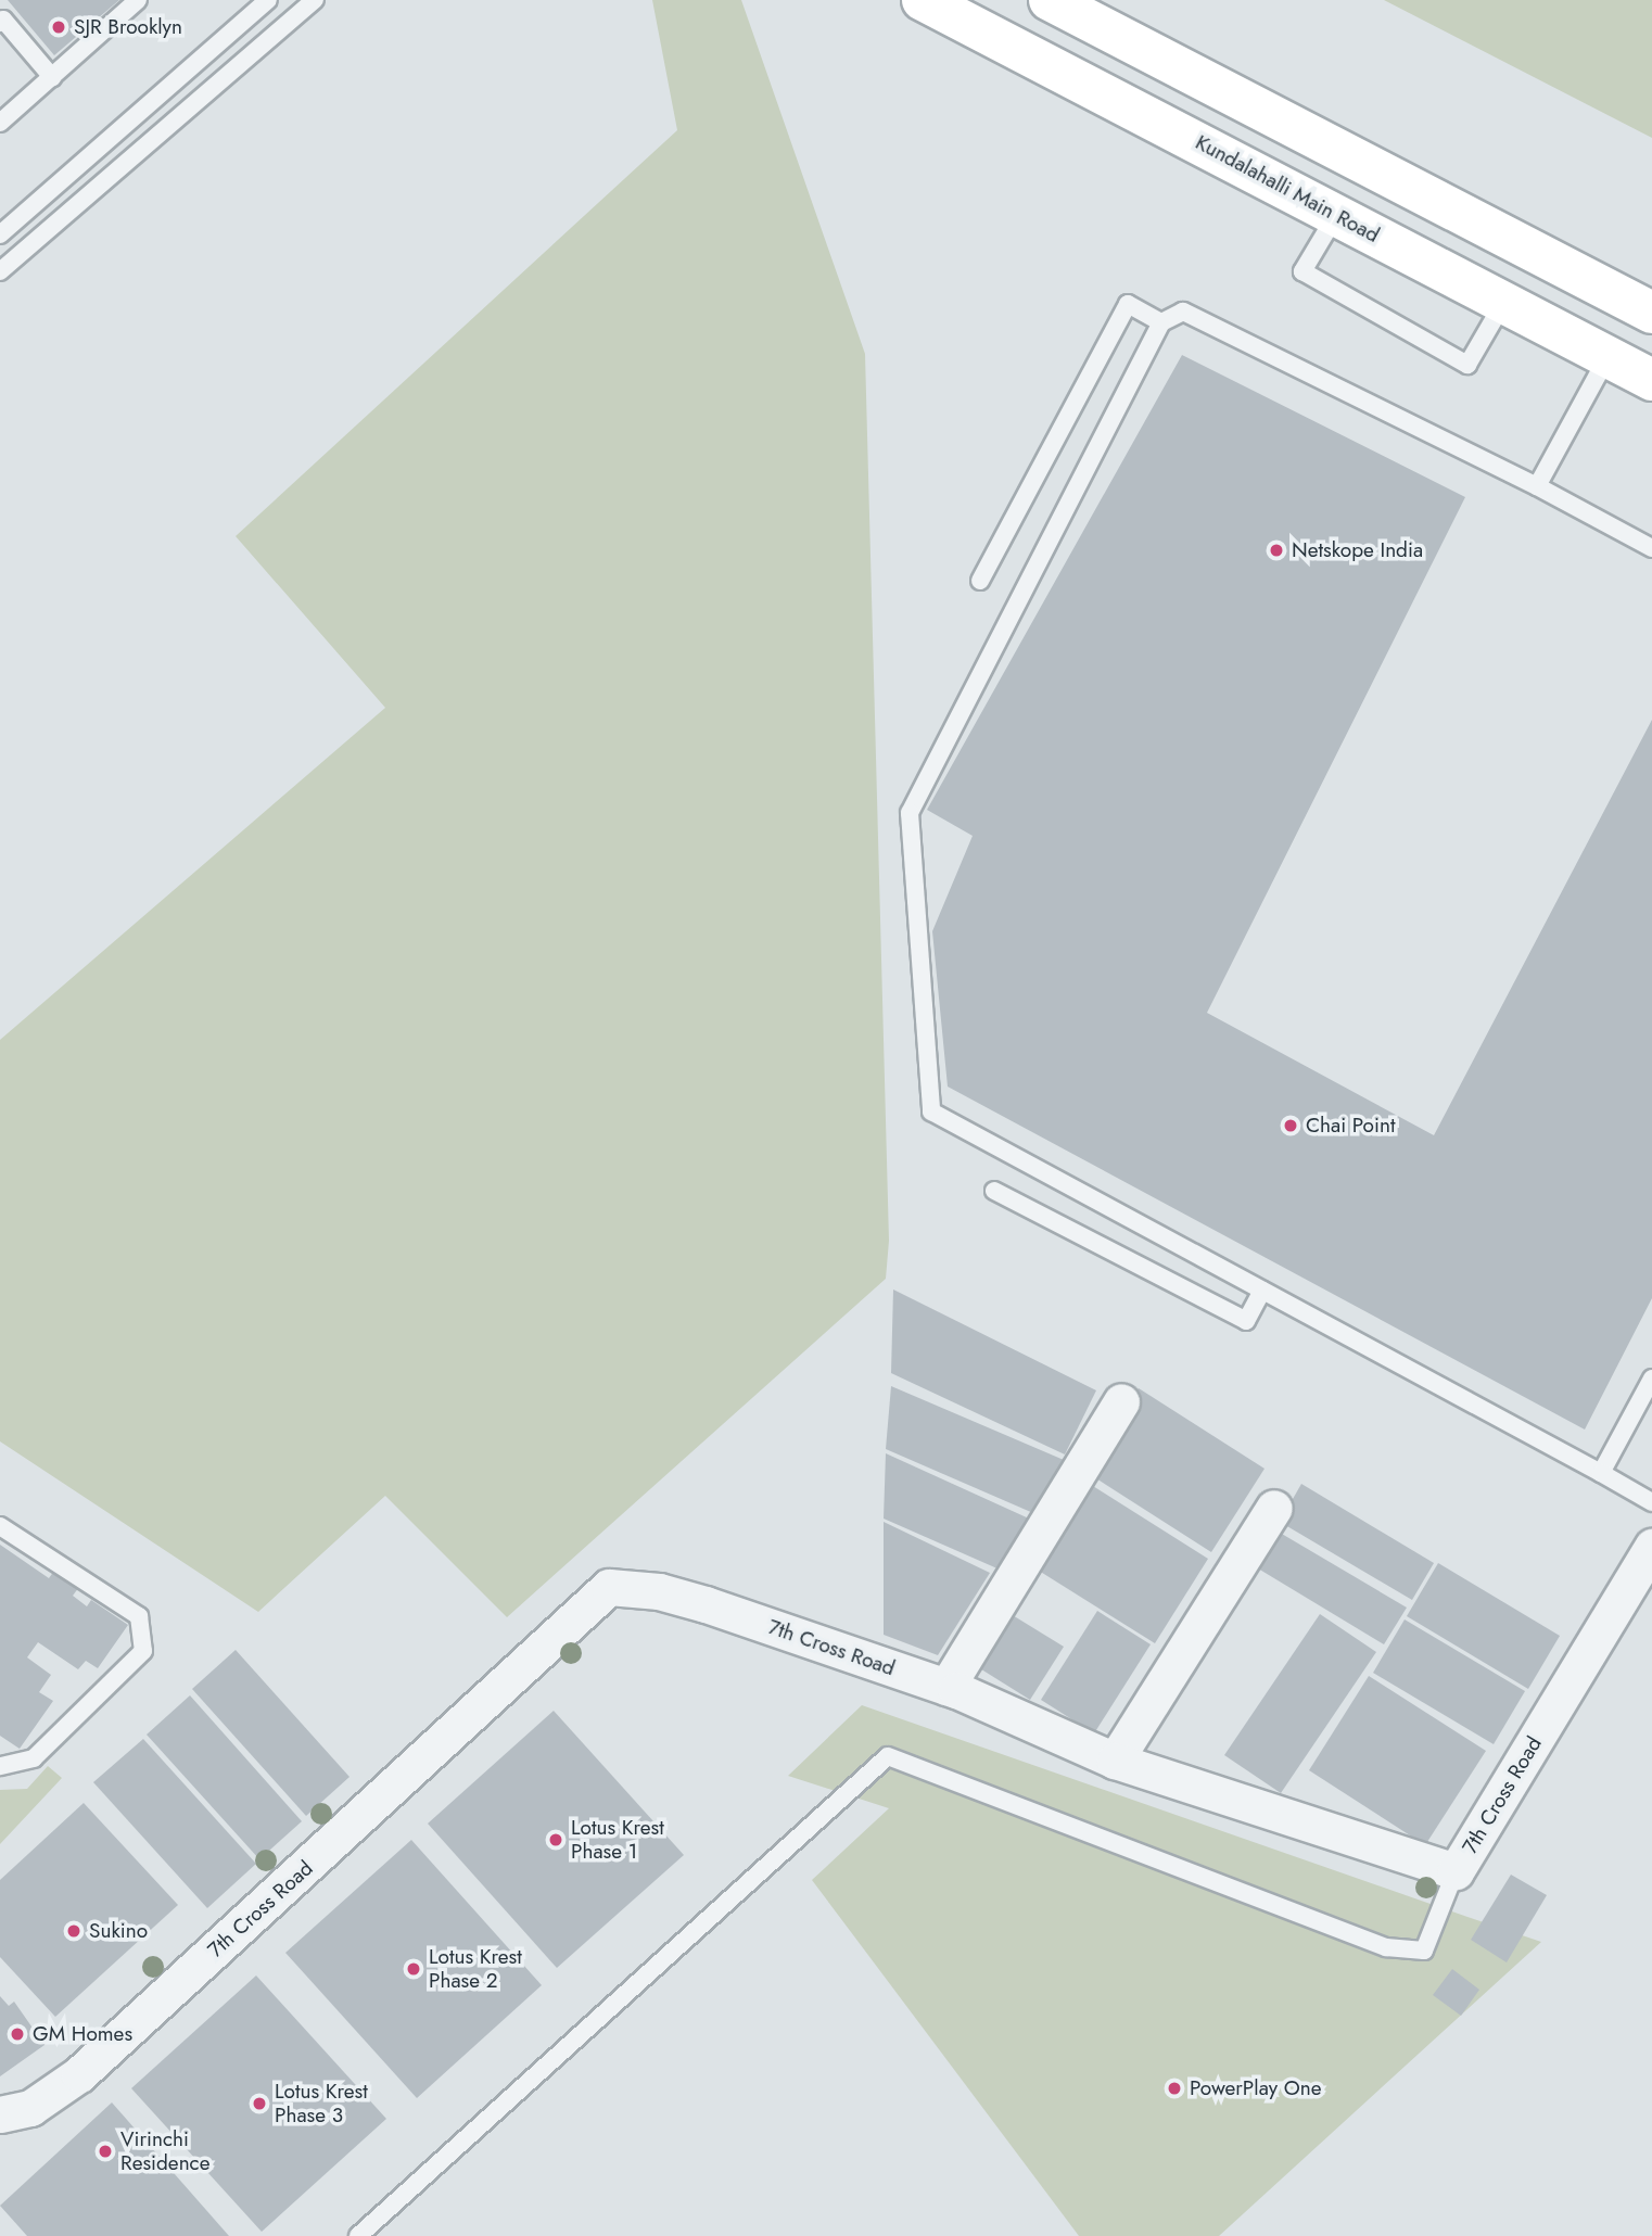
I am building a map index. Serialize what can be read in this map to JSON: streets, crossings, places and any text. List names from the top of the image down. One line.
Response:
{"streets":{"main road":["Kundalahalli Main Road"],"street":["7th Cross Road"]},"places":["SJR Brooklyn","Netskope India","Chai Point","Lotus Krest Phase 1","Sukino","Lotus Krest Phase 2","GM Homes","PowerPlay One","Lotus Krest Phase 3","Virinchi Residence"]}
